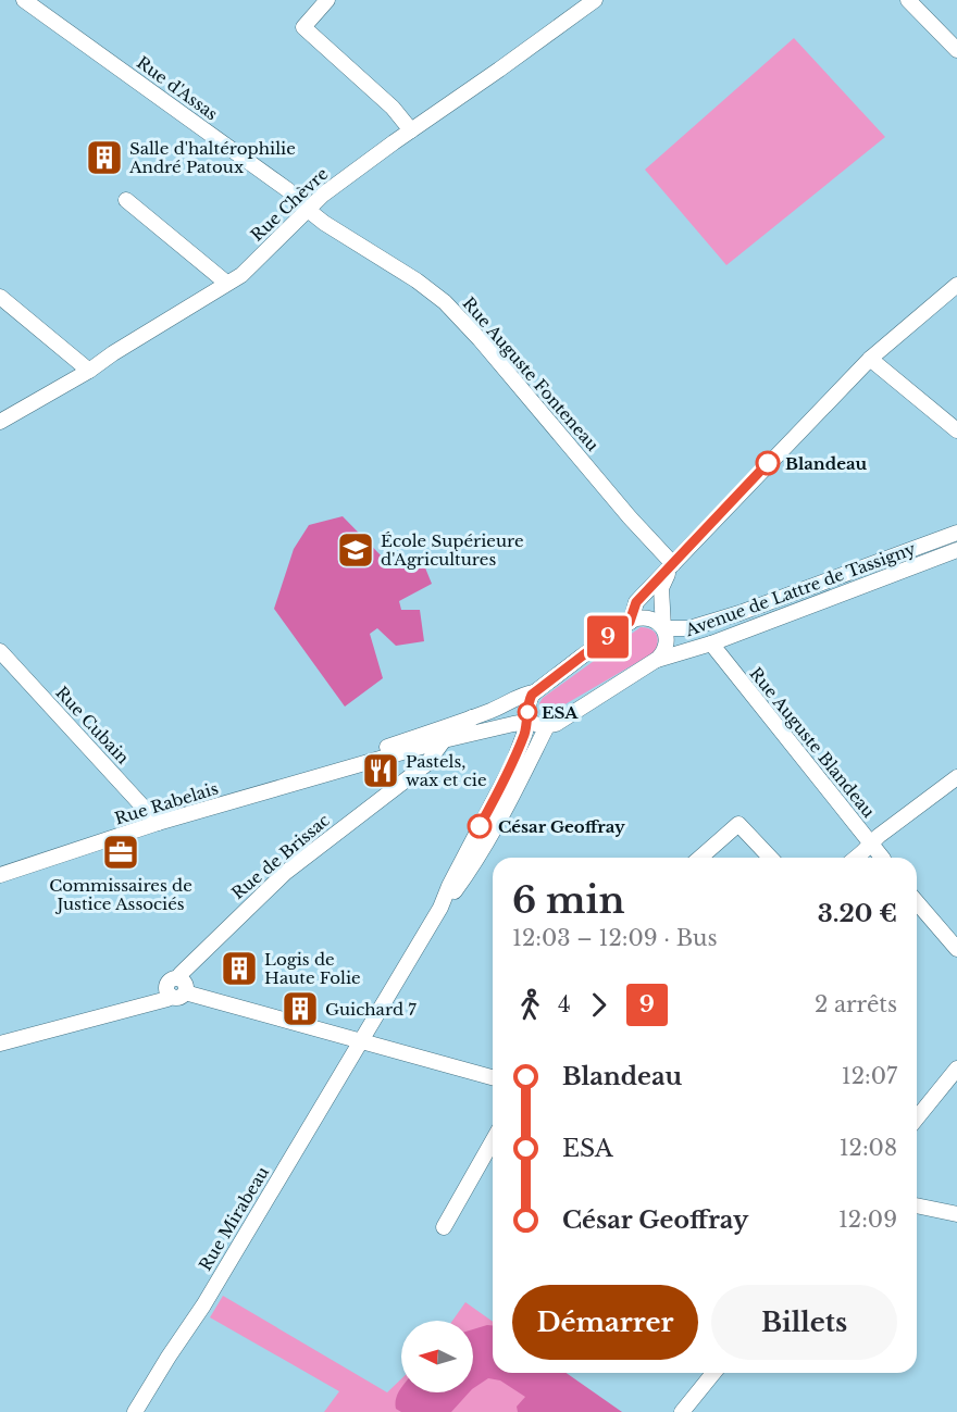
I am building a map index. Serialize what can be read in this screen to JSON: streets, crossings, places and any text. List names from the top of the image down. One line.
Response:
{"streets":{"street":["Rue d'Assas","Rue Chèvre","Rue Auguste Fonteneau","Avenue de Lattre de Tassigny","Rue Cubain","Rue Auguste Blandeau","Rue Rabelais","Rue de Brissac","Rue Mirabeau"]},"crossings":[["Rue d'Assas","Rue Chèvre"],["Rue d'Assas","Rue Auguste Fonteneau"],["Rue Chèvre","Rue Auguste Fonteneau"],["Avenue de Lattre de Tassigny","Rue Auguste Blandeau"],["Rue Cubain","Rue Rabelais"],["Rue Rabelais","Rue de Brissac"]],"places":{"building":["Salle d'haltérophilie André Patoux","Logis de Haute Folie","Guichard 7"],"other":["Blandeau","ESA","César Geoffray"],"school or university":["École Supérieure d'Agricultures"],"restaurant":["Pastels, wax et cie"],"office":["Commissaires de Justice Associés"]},"lines":["bus line 9"],"north":"left","page":{"on_map":"9","heading":["6 min","12:03 – 12:09 · Bus","3.20 €"],"legs":["4","9","2 arrêts"],"list":[{"name":"Blandeau","value":"12:07"},{"name":"ESA","value":"12:08"},{"name":"César Geoffray","value":"12:09"}],"buttons":["Démarrer","Billets"]}}
